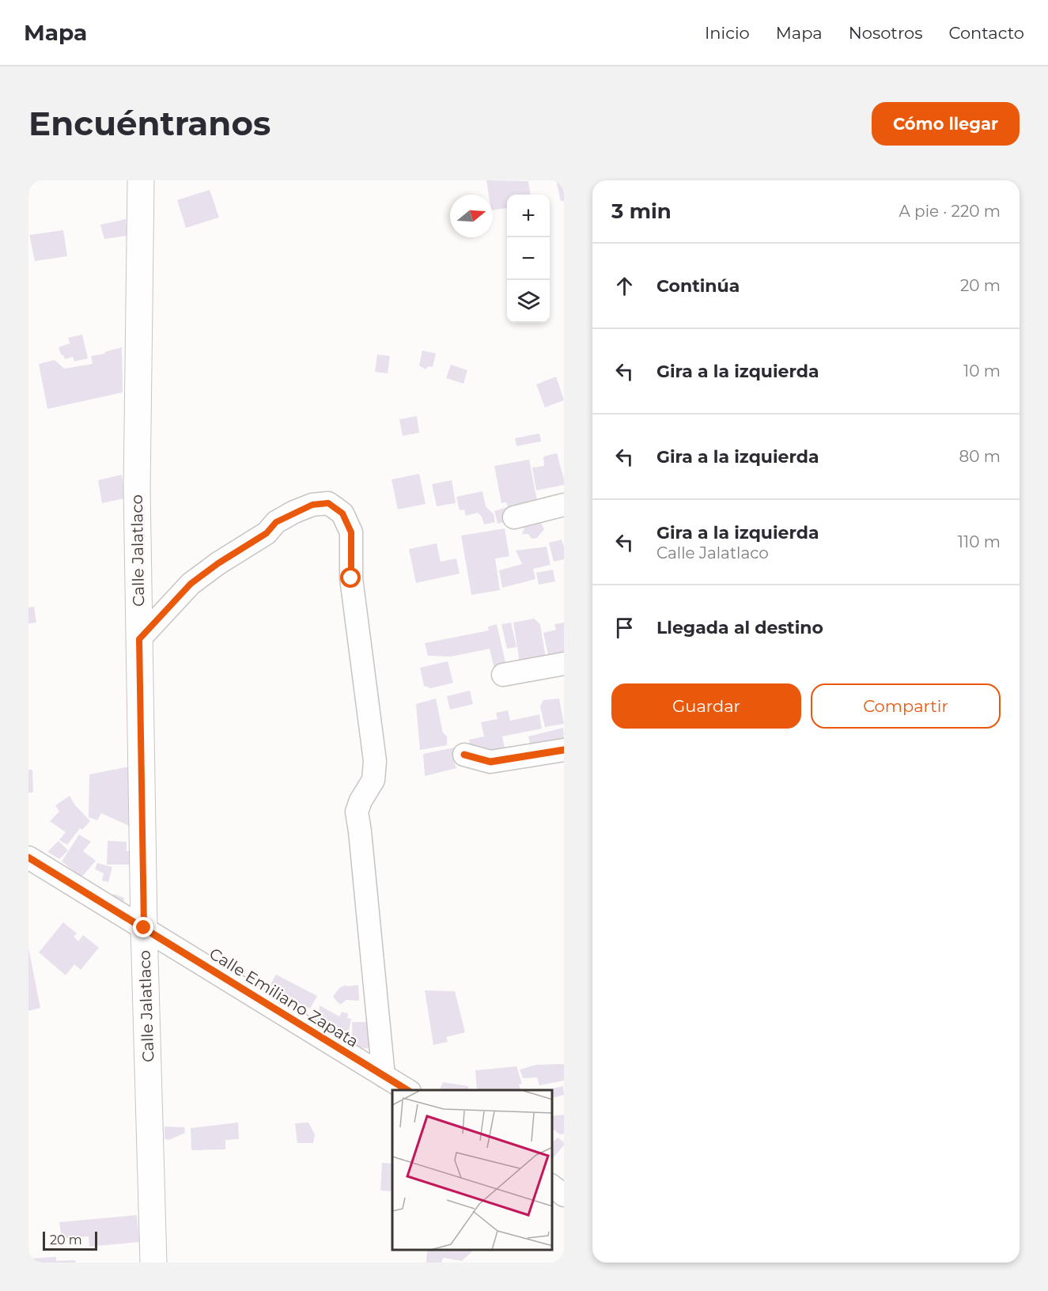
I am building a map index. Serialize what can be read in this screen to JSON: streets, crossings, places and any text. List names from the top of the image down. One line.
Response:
{"streets":{"main road":["Calle Jalatlaco"],"street":["Calle Emiliano Zapata"]},"crossings":[["Calle Jalatlaco","Calle Emiliano Zapata"]],"scale_bar":"20 m","north":"right","page":{"header":"Mapa","nav":["Inicio","Mapa","Nosotros","Contacto"],"buttons":["Cómo llegar",["Guardar","Compartir"]],"title":"Encuéntranos","heading":["3 min","A pie · 220 m"],"map_buttons":["+","−"],"list":[["Continúa","20 m"],["Gira a la izquierda","10 m"],["Gira a la izquierda","80 m"],["Gira a la izquierda","Calle Jalatlaco","110 m"],"Llegada al destino"],"scale":"20 m"}}
